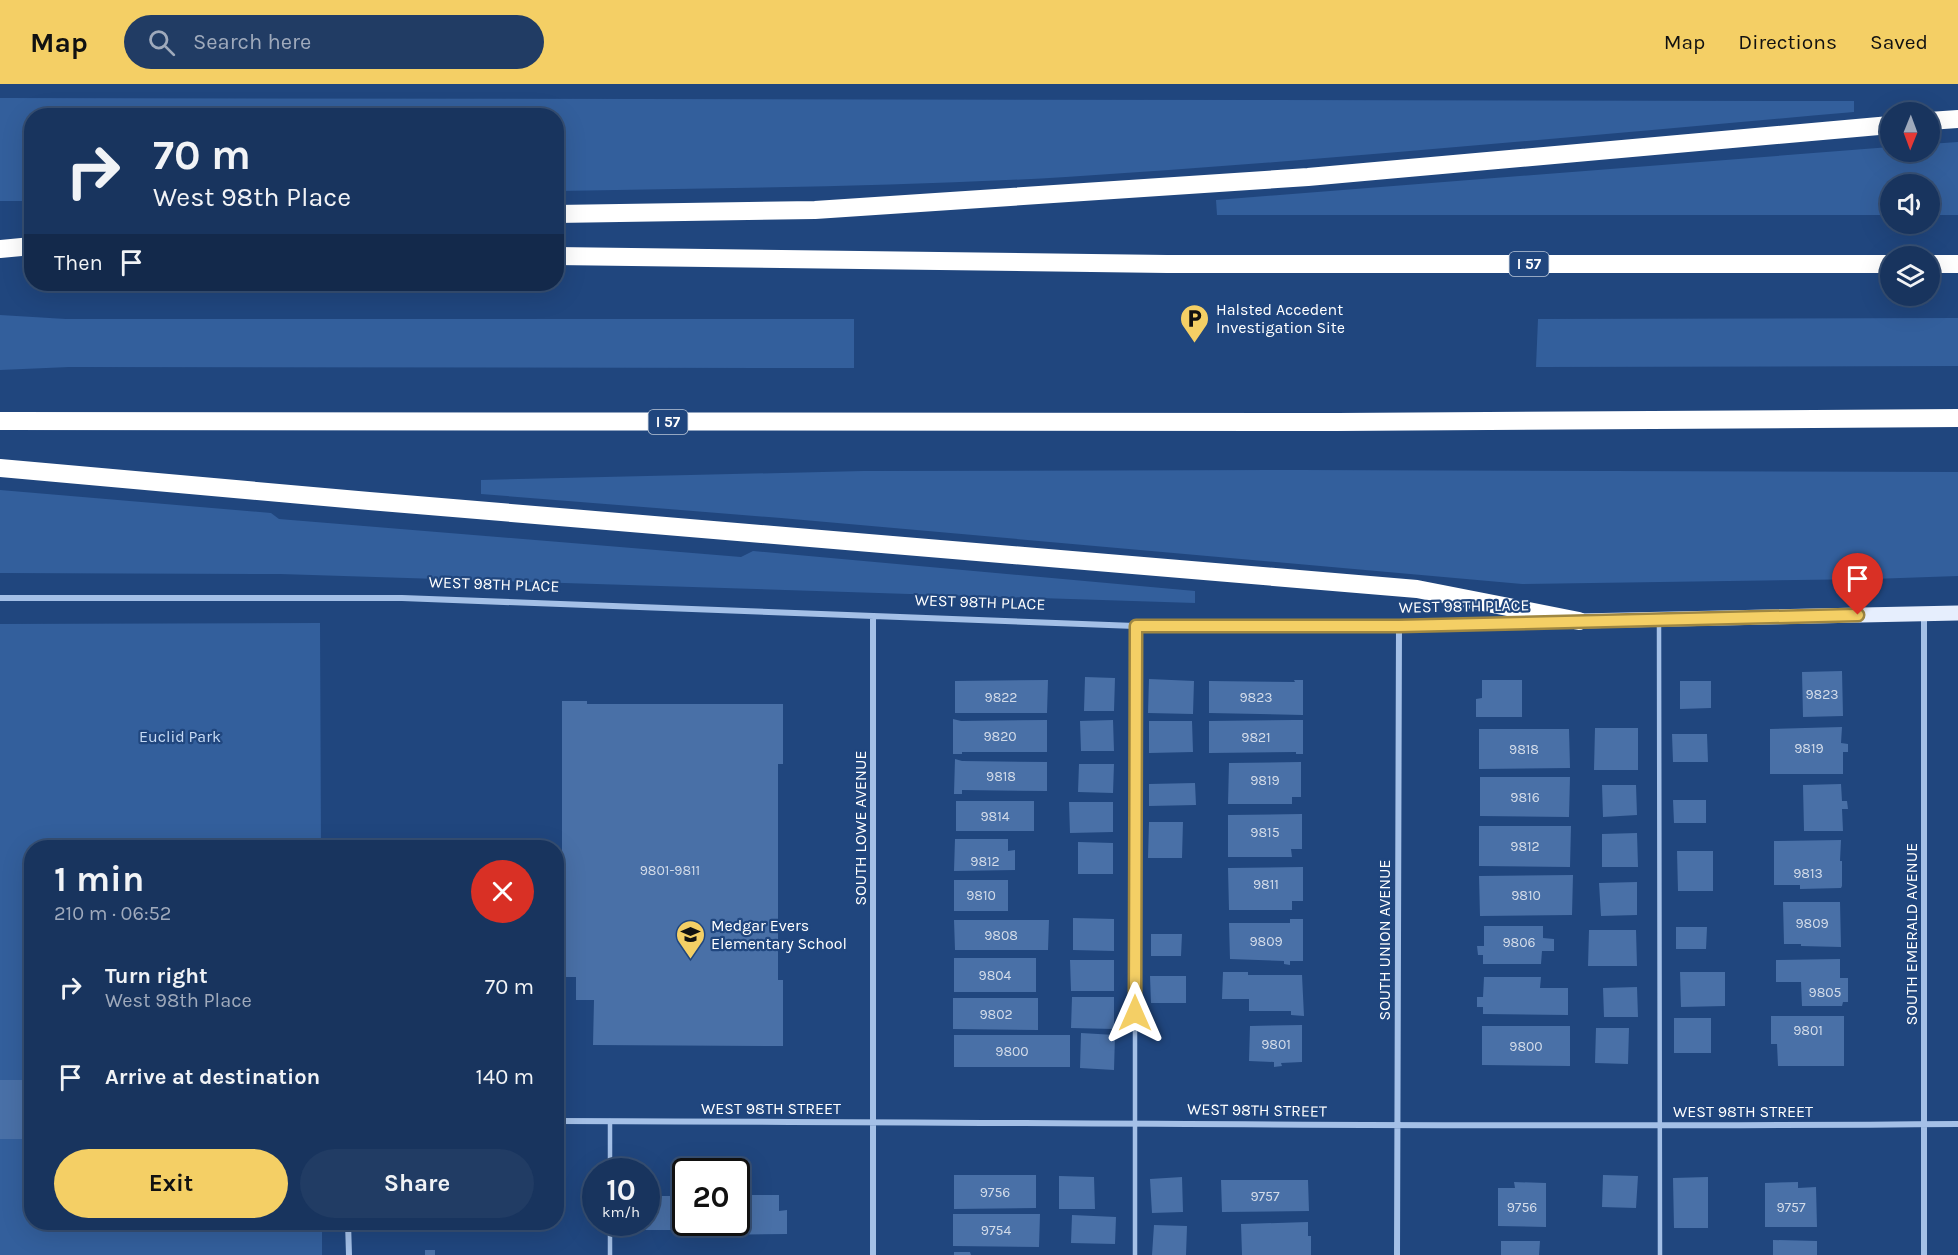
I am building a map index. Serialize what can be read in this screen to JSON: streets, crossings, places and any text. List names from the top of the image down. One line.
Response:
{"streets":{"highway":["I 57"],"main road":["WEST 98TH PLACE"],"street":["SOUTH LOWE AVENUE","SOUTH EMERALD AVENUE","SOUTH UNION AVENUE","WEST 98TH STREET"]},"crossings":[["WEST 98TH PLACE","SOUTH LOWE AVENUE"],["WEST 98TH PLACE","SOUTH EMERALD AVENUE"],["WEST 98TH PLACE","SOUTH UNION AVENUE"],["SOUTH LOWE AVENUE","WEST 98TH STREET"],["SOUTH EMERALD AVENUE","WEST 98TH STREET"],["SOUTH UNION AVENUE","WEST 98TH STREET"]],"parks":["Euclid Park"],"places":{"parking":["Halsted Accedent Investigation Site"],"school or university":["Medgar Evers Elementary School"]},"house_numbers":["9823","9822","9823","9820","9821","9819","9818","9818","9819","9816","9814","9815","9812","9812","9801-9811","9813","9811","9810","9810","9809","9808","9809","9806","9804","9805","9802","9801","9801","9800","9800","9756","9757","9756","9757","9754"],"north":"bottom","page":{"header":"Map","search":"Search here","nav":["Map","Directions","Saved"],"turn":["70 m","West 98th Place"],"then":"Then","heading":["1 min","210 m · 06:52"],"list":[{"name":"Turn right","note":"West 98th Place","value":"70 m"},{"name":"Arrive at destination","value":"140 m"}],"buttons":["Exit","Share"],"speed":"10 km/h","limit":"20"}}
